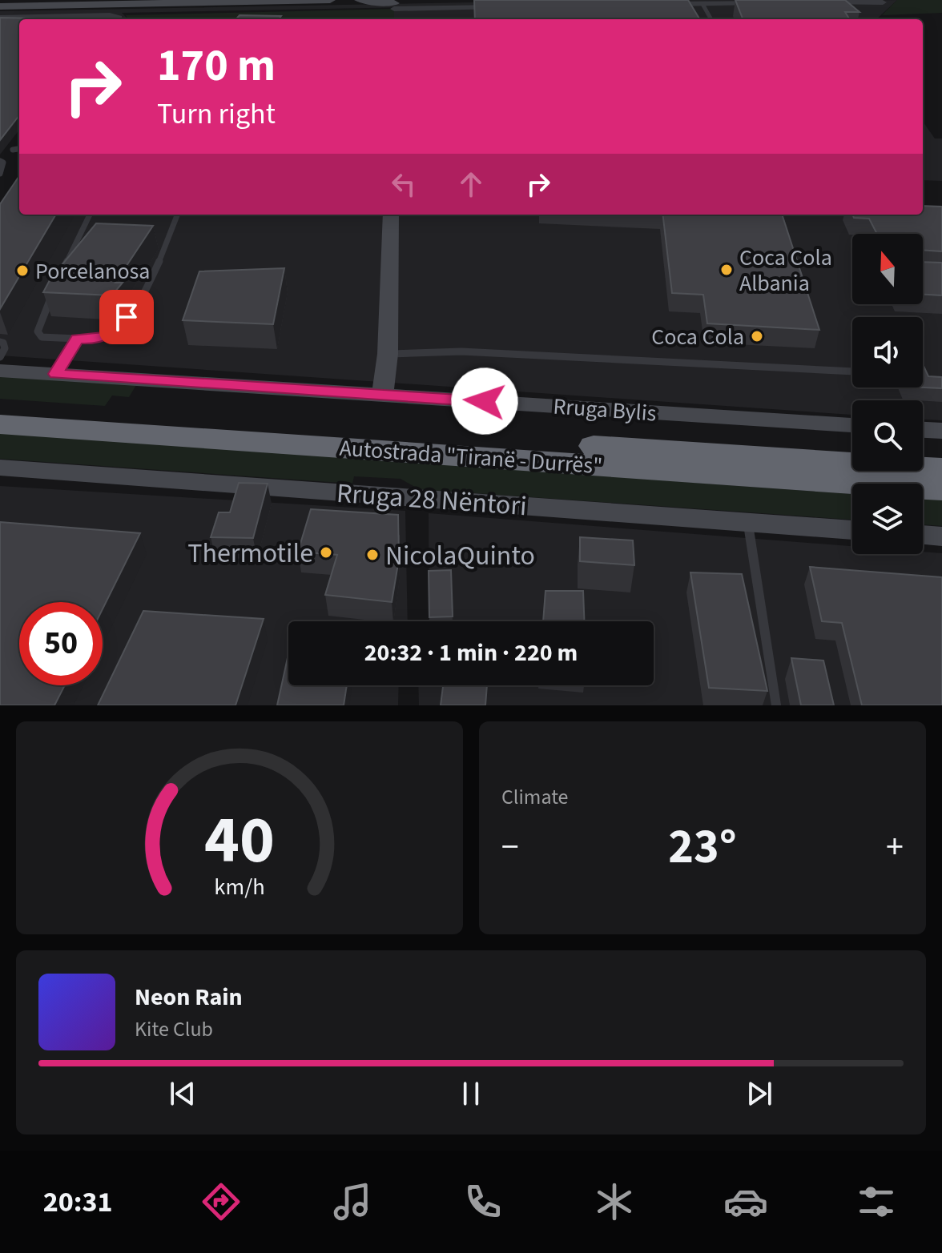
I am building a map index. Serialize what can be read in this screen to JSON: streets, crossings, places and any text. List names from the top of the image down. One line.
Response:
{"streets":{"highway":["Autostrada \"Tiranë - Durrës\""],"main road":["Rruga Bylis","Rruga 28 Nëntori"]},"places":["Coca Cola Albania","Porcelanosa","Coca Cola","Thermotile","NicolaQuinto"],"north":"top","page":{"turn":["170 m","Turn right"],"limit":"50","trip":"20:32 · 1 min · 220 m","tile":"Climate","heat":["−","23°","+"],"song":["Neon Rain","Kite Club"],"tabs":"20:31","gauge":["40","km/h"]}}
